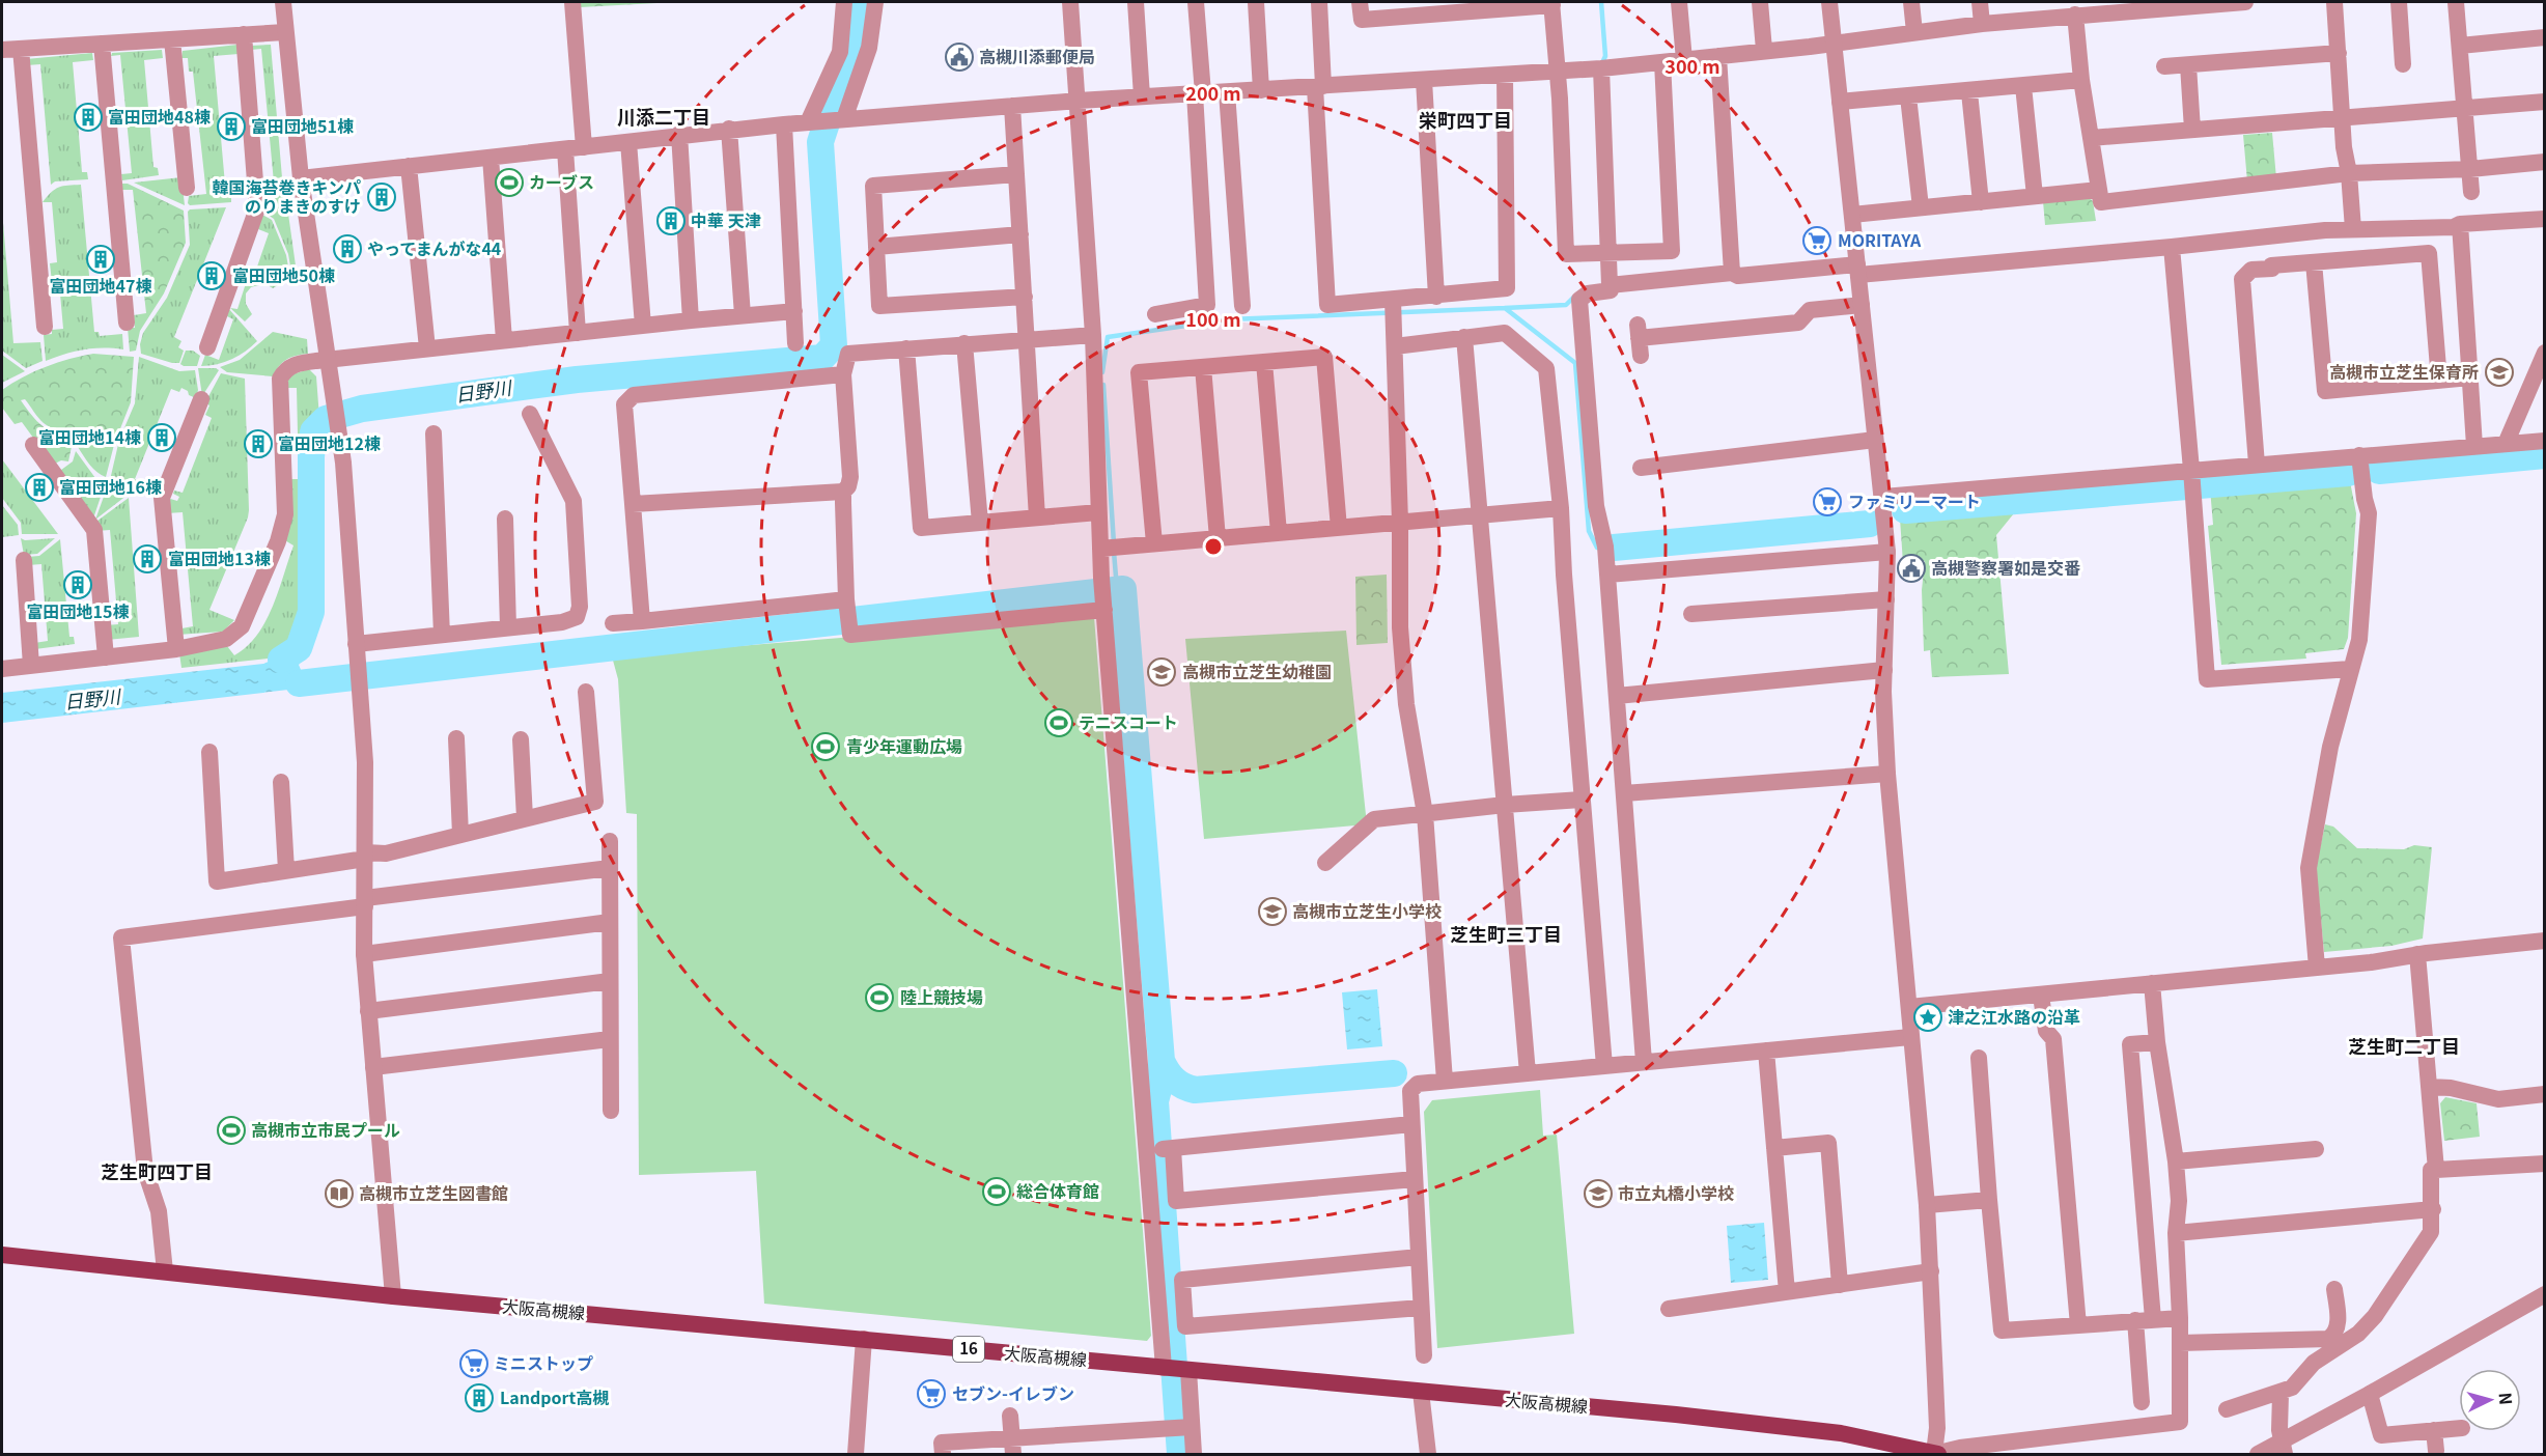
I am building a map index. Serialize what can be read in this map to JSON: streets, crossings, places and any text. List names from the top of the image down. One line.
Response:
{"streets":{"main road":["大阪高槻線","16"]},"districts":["川添二丁目","栄町四丁目","芝生町三丁目","芝生町二丁目","芝生町四丁目"],"water":["日野川"],"places":{"public building":["高槻川添郵便局","高槻警察署如是交番"],"building":["富田団地48棟","富田団地51棟","韓国海苔巻きキンパ のりまきのすけ","中華 天津","やってまんがな44","富田団地47棟","富田団地50棟","富田団地14棟","富田団地12棟","富田団地16棟","富田団地13棟","富田団地15棟","Landport高槻"],"sports":["カーブス","テニスコート","青少年運動広場","陸上競技場","高槻市立市民プール","総合体育館"],"supermarket":["MORITAYA","ファミリーマート","ミニストップ","セブン-イレブン"],"school or university":["高槻市立芝生保育所","高槻市立芝生幼稚園","高槻市立芝生小学校","市立丸橋小学校"],"place":["津之江水路の沿革"],"library":["高槻市立芝生図書館"]},"north":"right","rings":["300 m","200 m","100 m"]}
